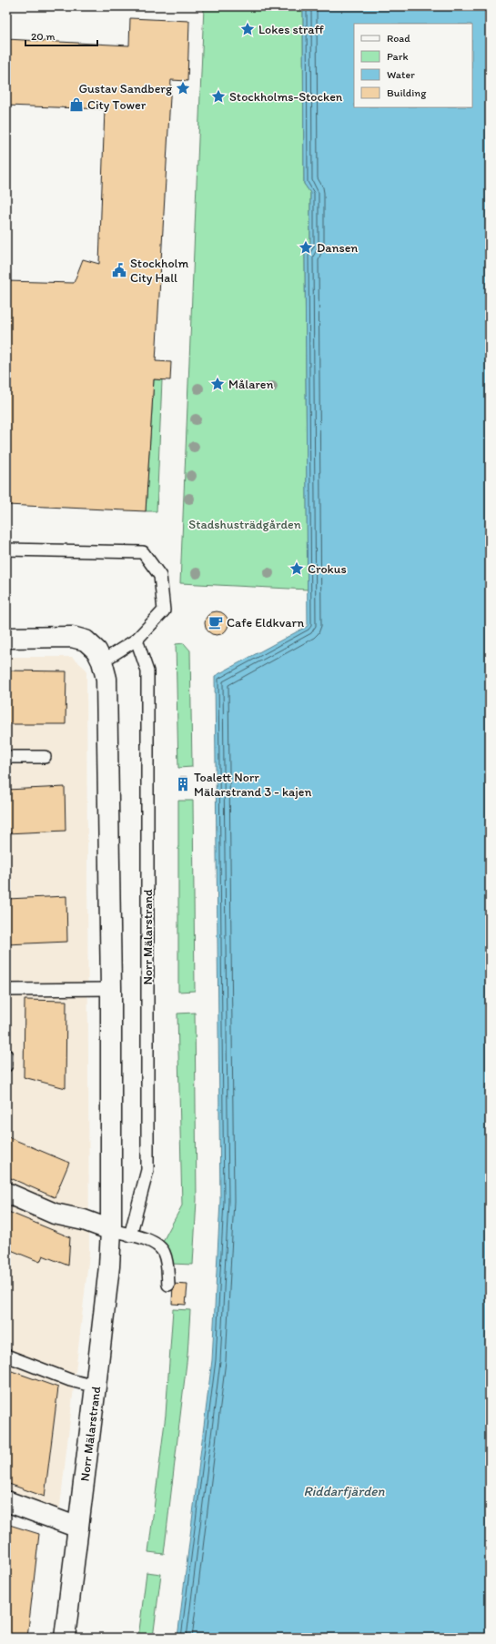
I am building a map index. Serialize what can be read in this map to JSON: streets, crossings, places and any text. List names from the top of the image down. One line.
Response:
{"streets":{"street":["Norr Mälarstrand"]},"water":["Riddarfjärden"],"parks":["Stadshusträdgården"],"places":{"place":["Lokes straff","Gustav Sandberg","Stockholms-Stocken","Dansen","Målaren","Crokus"],"shop":["City Tower"],"public building":["Stockholm City Hall"],"cafe":["Cafe Eldkvarn"],"building":["Toalett Norr Mälarstrand 3 - kajen"]},"legend":["Road","Park","Water","Building"],"scale_bar":"20 m"}
